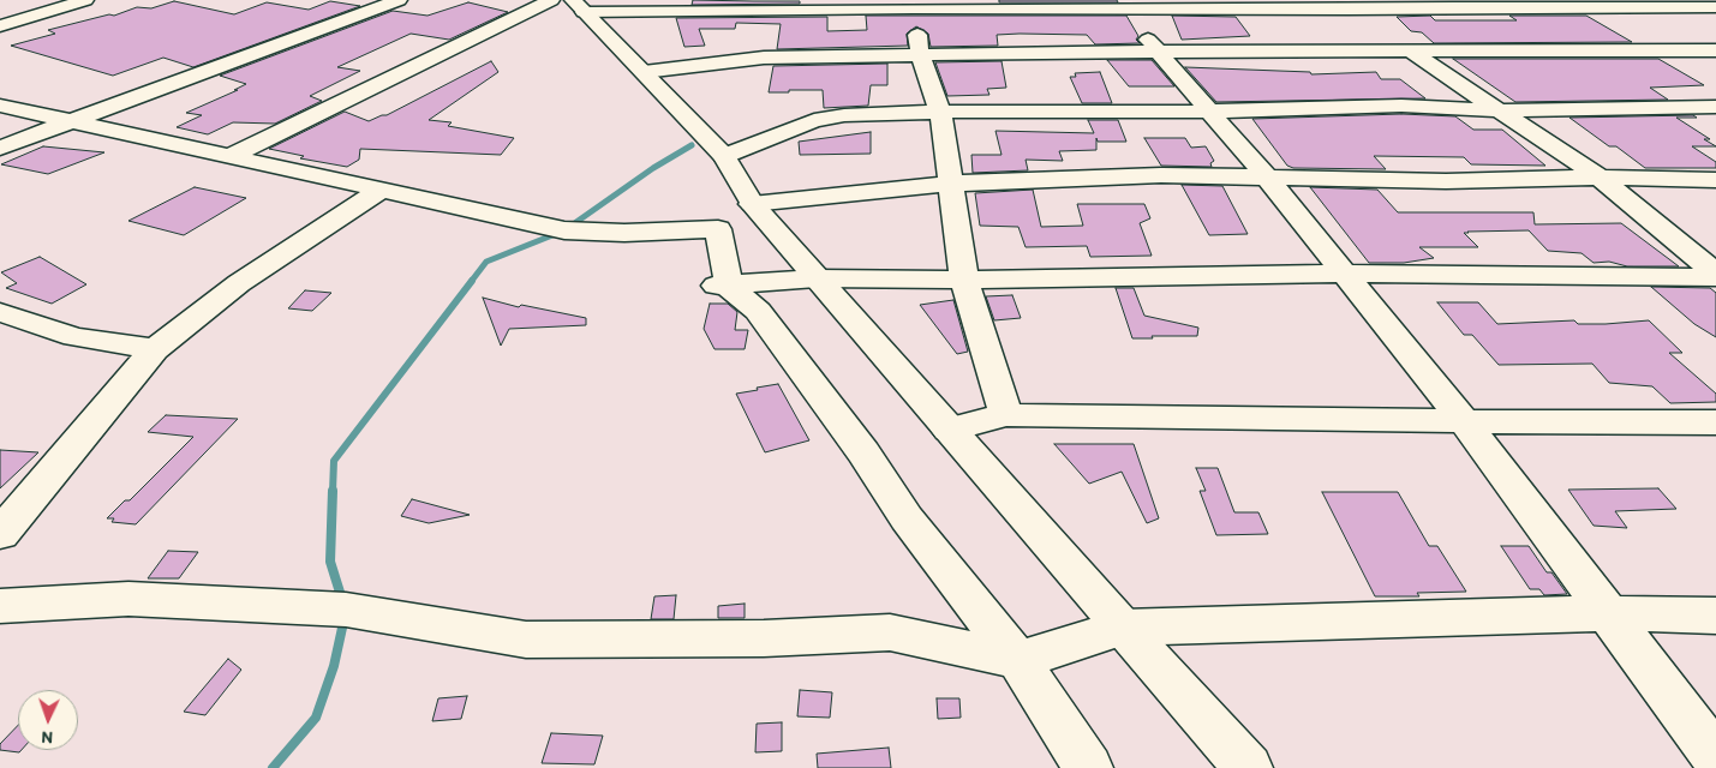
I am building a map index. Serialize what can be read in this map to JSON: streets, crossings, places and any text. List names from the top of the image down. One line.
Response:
{"north":"bottom"}
